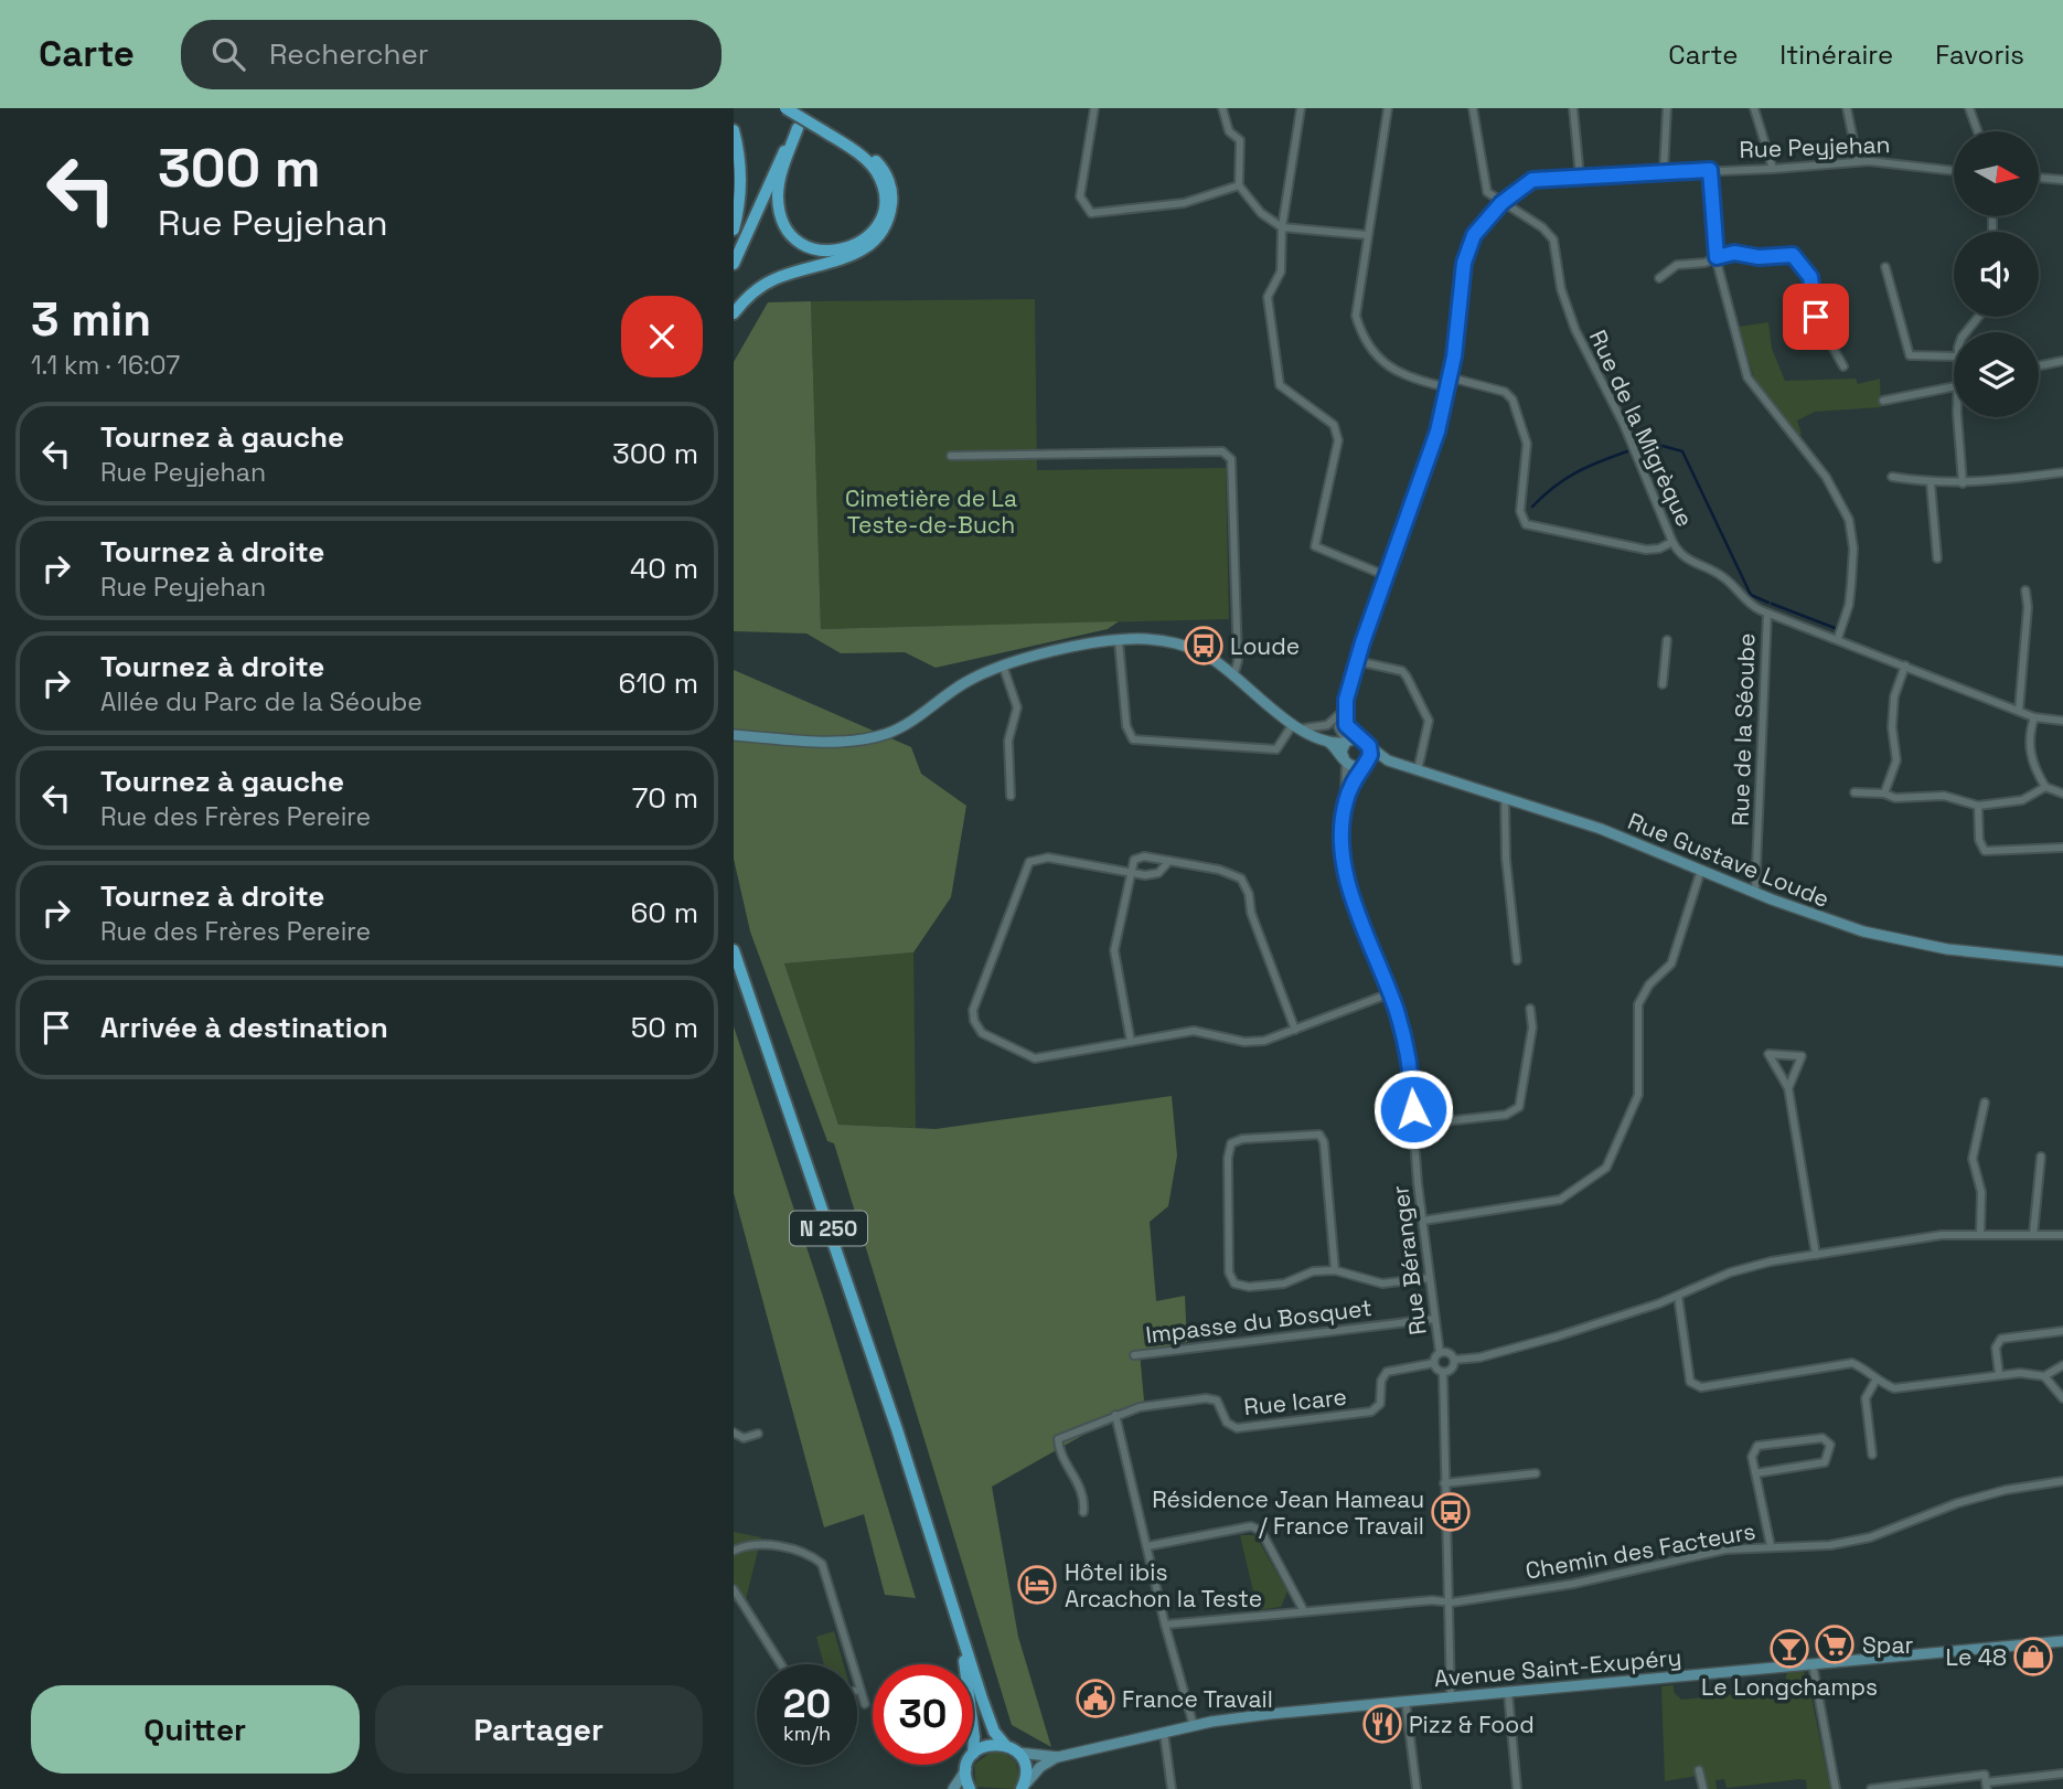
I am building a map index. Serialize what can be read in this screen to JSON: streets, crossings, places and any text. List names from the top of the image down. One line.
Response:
{"streets":{"main road":["N 250"],"street":["Rue Peyjehan","Rue de la Migrèque","Rue de la Séoube","Rue Gustave Loude","Rue Béranger","Impasse du Bosquet","Rue Icare","Chemin des Facteurs","Avenue Saint-Exupéry"]},"crossings":[["Rue Peyjehan","Rue de la Migrèque"],["Rue Peyjehan","Rue Gustave Loude"],["Rue Peyjehan","Rue Béranger"],["Rue de la Migrèque","Rue de la Séoube"],["Rue de la Séoube","Rue Gustave Loude"],["Rue Gustave Loude","Rue Béranger"],["Rue Béranger","Impasse du Bosquet"],["Rue Béranger","Rue Icare"]],"parks":["Cimetière de La Teste-de-Buch"],"places":{"bus stop":["Loude","Résidence Jean Hameau / France Travail"],"hotel":["Hôtel ibis Arcachon la Teste"],"supermarket":["Spar"],"bar":["Le Longchamps"],"shop":["Le 48"],"public building":["France Travail"],"restaurant":["Pizz & Food"]},"north":"right","page":{"header":"Carte","search":"Rechercher","nav":["Carte","Itinéraire","Favoris"],"turn":["300 m","Rue Peyjehan"],"heading":["3 min","1.1 km · 16:07"],"list":[{"name":"Tournez à gauche","note":"Rue Peyjehan","value":"300 m"},{"name":"Tournez à droite","note":"Rue Peyjehan","value":"40 m"},{"name":"Tournez à droite","note":"Allée du Parc de la Séoube","value":"610 m"},{"name":"Tournez à gauche","note":"Rue des Frères Pereire","value":"70 m"},{"name":"Tournez à droite","note":"Rue des Frères Pereire","value":"60 m"},{"name":"Arrivée à destination","value":"50 m"}],"speed":"20 km/h","limit":"30","buttons":["Quitter","Partager"]}}
